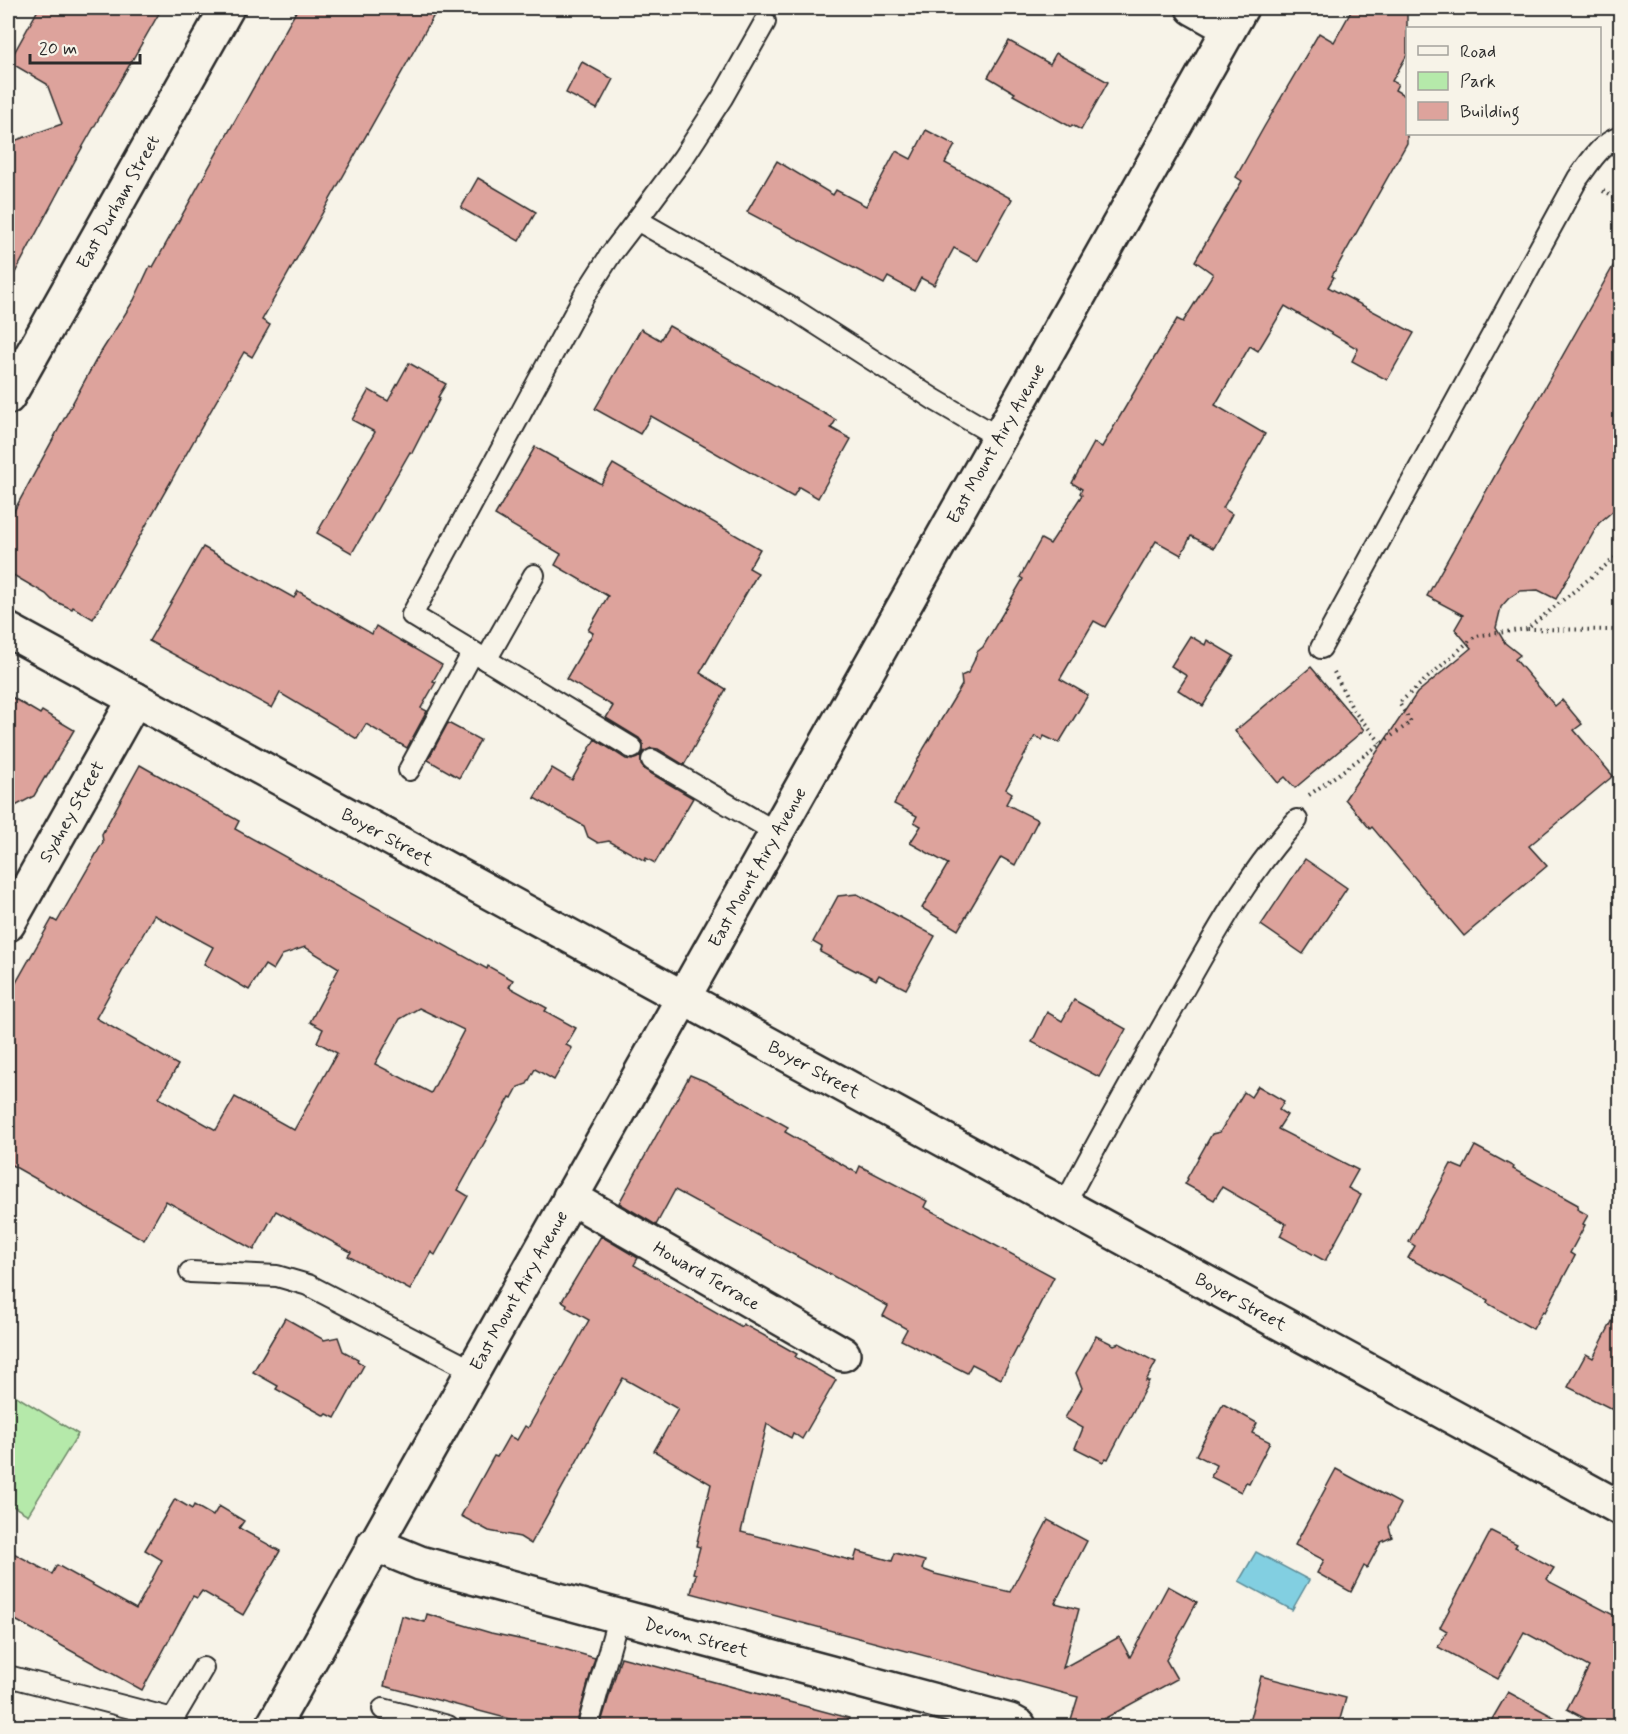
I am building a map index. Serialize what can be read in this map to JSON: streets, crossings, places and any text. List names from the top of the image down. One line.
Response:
{"streets":{"street":["East Durham Street","East Mount Airy Avenue","Sydney Street","Boyer Street","Howard Terrace","Devon Street"]},"crossings":[["East Mount Airy Avenue","Boyer Street"],["East Mount Airy Avenue","Howard Terrace"],["East Mount Airy Avenue","Devon Street"],["Sydney Street","Boyer Street"]],"legend":["Road","Park","Building"],"scale_bar":"20 m"}
